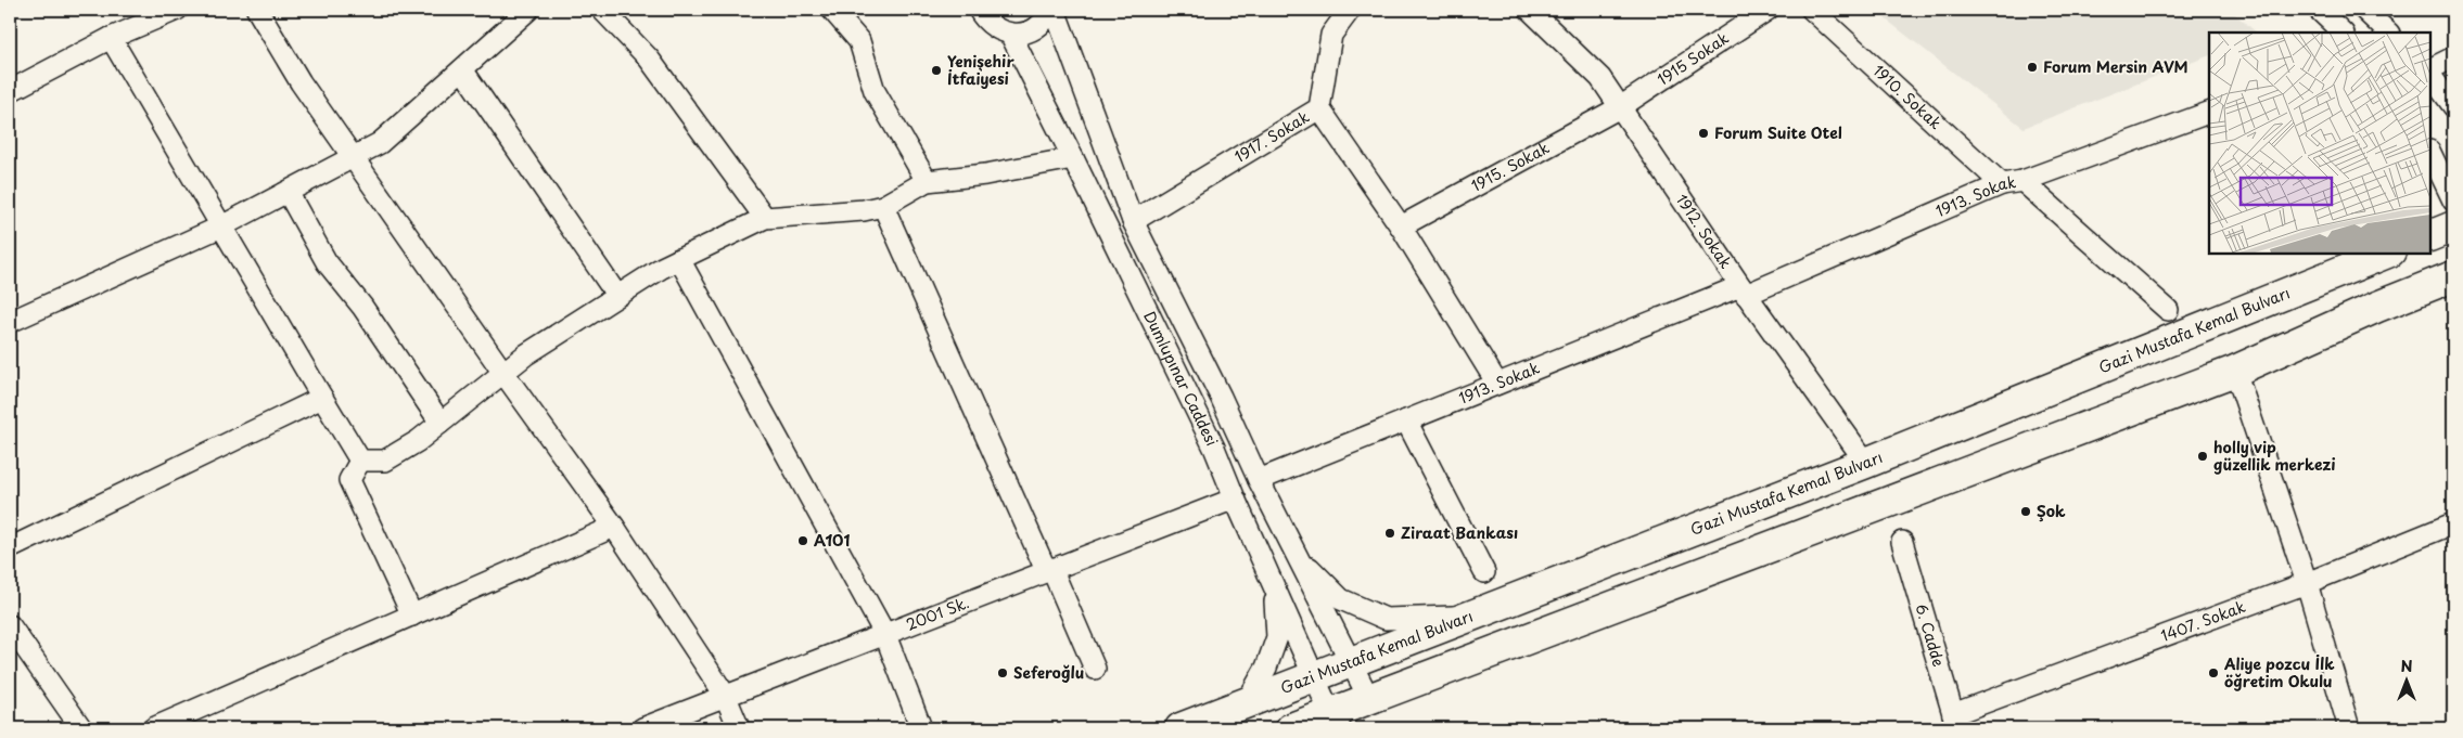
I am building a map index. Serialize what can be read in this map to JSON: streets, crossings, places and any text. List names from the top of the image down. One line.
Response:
{"streets":{"highway":["Gazi Mustafa Kemal Bulvarı"],"street":["1915 Sokak","1910. Sokak","1917. Sokak","1915. Sokak","1913. Sokak","1912. Sokak","Dumlupınar Caddesi","2001 Sk.","1407. Sokak","6. Cadde"]},"crossings":[["1915 Sokak","1915. Sokak"],["1915 Sokak","1912. Sokak"],["1910. Sokak","1913. Sokak"],["1917. Sokak","Dumlupınar Caddesi"],["1915. Sokak","1912. Sokak"],["1913. Sokak","1912. Sokak"],["1913. Sokak","Dumlupınar Caddesi"],["1912. Sokak","Gazi Mustafa Kemal Bulvarı"],["Gazi Mustafa Kemal Bulvarı","Dumlupınar Caddesi"],["Dumlupınar Caddesi","2001 Sk."],["1407. Sokak","6. Cadde"]],"places":["Forum Mersin AVM","Yenişehir İtfaiyesi","Forum Suite Otel","holly vip güzellik merkezi","Şok","Ziraat Bankası","A101","Seferoğlu","Aliye pozcu İlk öğretim Okulu"],"north":"top"}
